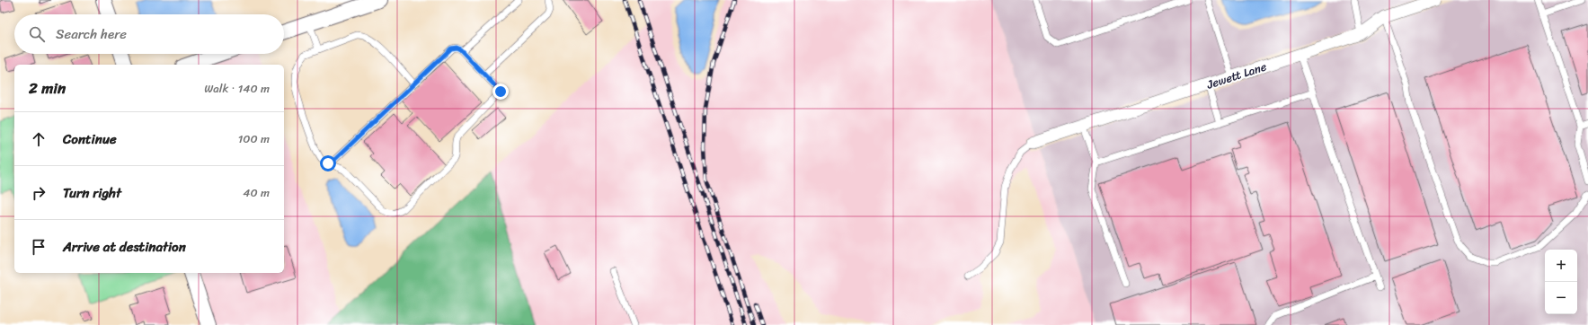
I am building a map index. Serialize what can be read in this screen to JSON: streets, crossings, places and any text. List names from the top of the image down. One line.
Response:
{"streets":{"street":["Jewett Lane"]},"page":{"search":"Search here","heading":["2 min","Walk · 140 m"],"list":[["Continue","100 m"],["Turn right","40 m"],"Arrive at destination"],"map_buttons":["+","−"]}}
